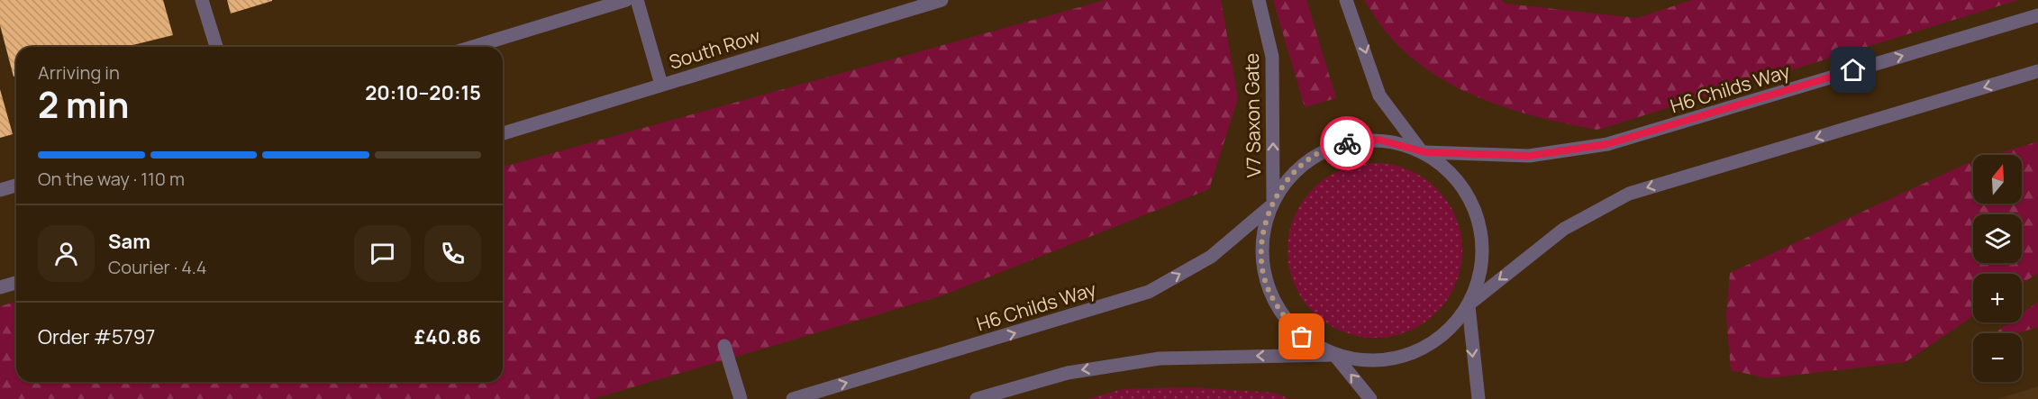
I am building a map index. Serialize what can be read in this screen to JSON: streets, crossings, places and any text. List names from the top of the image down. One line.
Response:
{"streets":{"street":["South Row","H6 Childs Way","V7 Saxon Gate"]},"crossings":[["H6 Childs Way","V7 Saxon Gate"]],"north":"top","page":{"heading":["2 min","Arriving in","20:10–20:15"],"panel":["Sam","Courier · 4.4","Order #5797","£40.86"],"bar":"On the way · 110 m","map_buttons":["+","−"]}}
